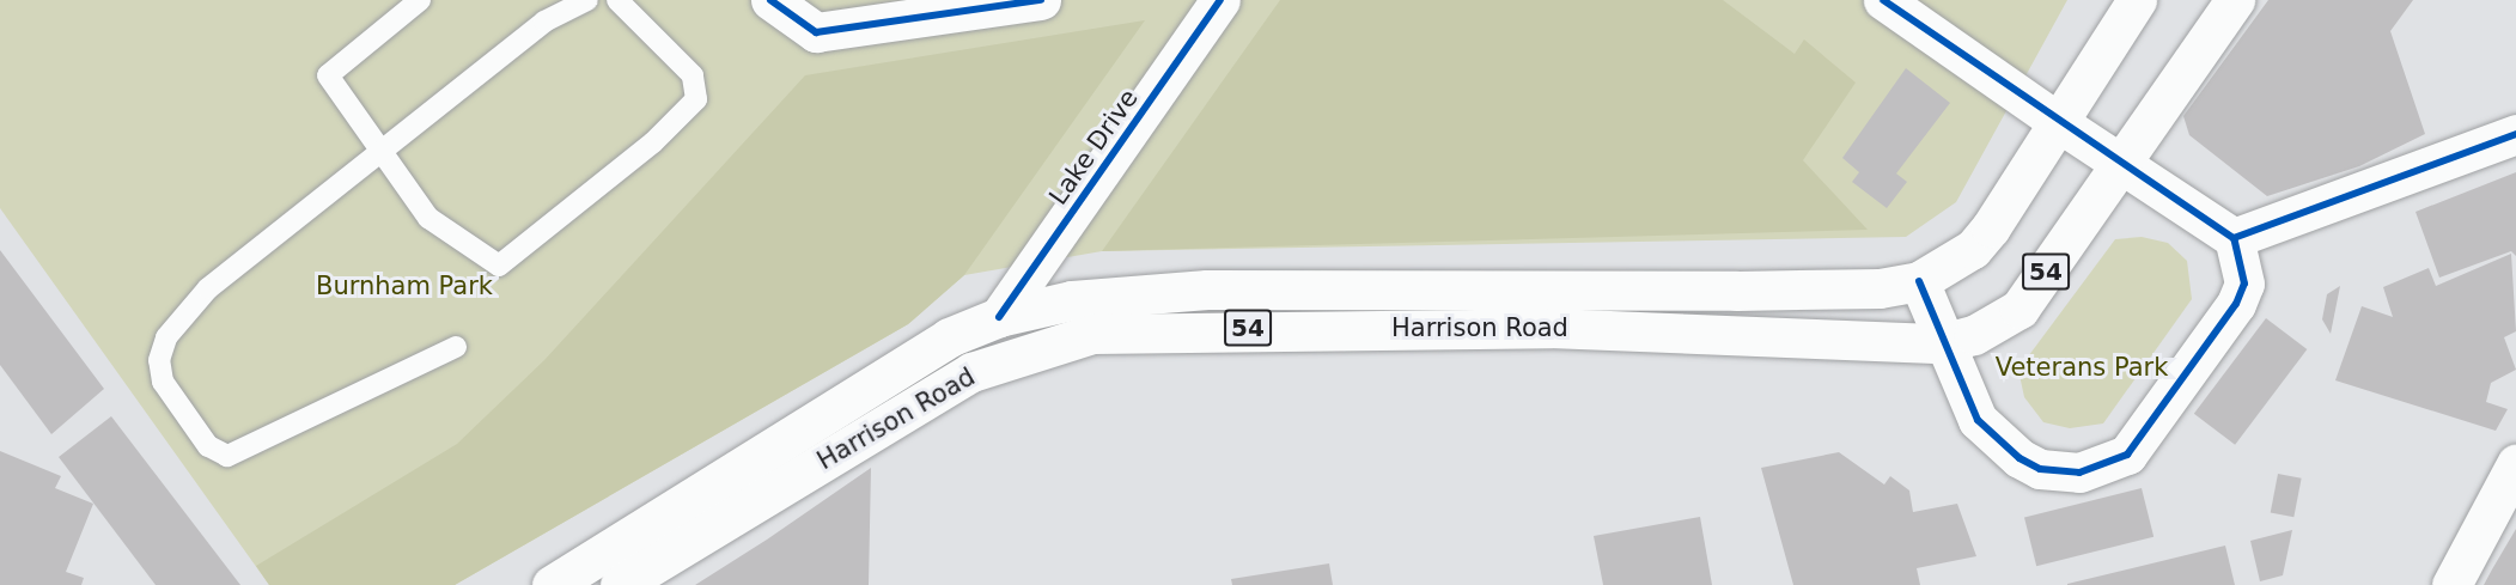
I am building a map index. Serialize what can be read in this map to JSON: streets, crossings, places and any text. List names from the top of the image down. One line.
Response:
{"streets":{"main road":["Lake Drive","54","Harrison Road"]},"crossings":[["Lake Drive","Harrison Road"]],"parks":["Burnham Park","Veterans Park"]}
